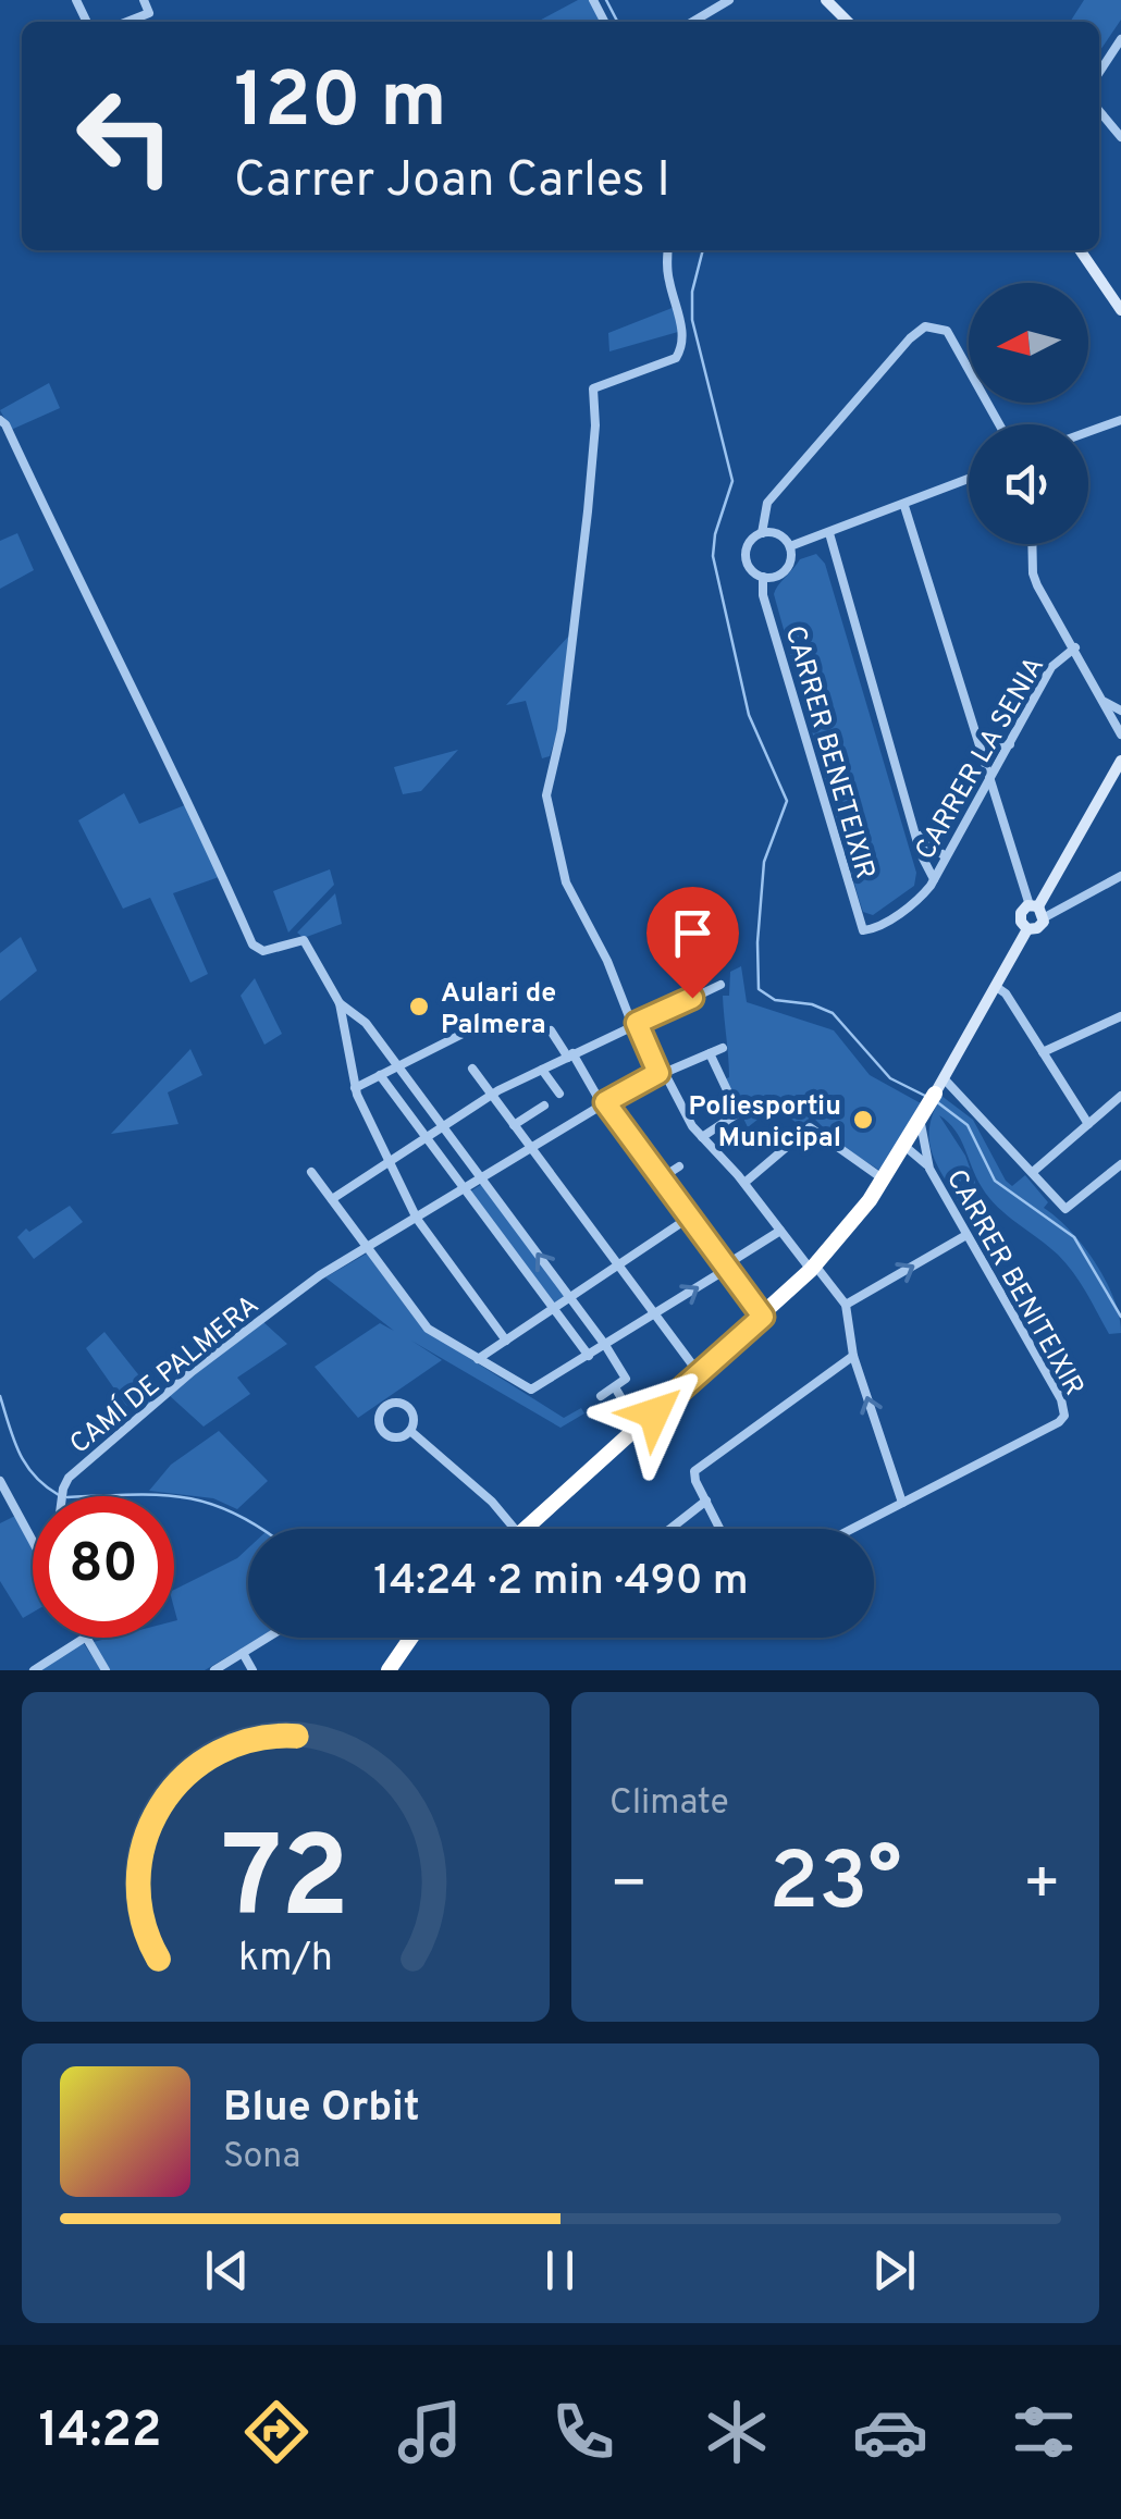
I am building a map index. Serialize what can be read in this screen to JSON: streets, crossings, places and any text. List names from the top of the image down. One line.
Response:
{"streets":{"street":["CARRER BENETEIXIR","CARRER LA SENIA","CARRER BENITEIXIR","CAMÍ DE PALMERA"]},"crossings":[["CARRER BENETEIXIR","CARRER LA SENIA"]],"places":["Aulari de Palmera","Poliesportiu Municipal"],"north":"left","page":{"turn":["120 m","Carrer Joan Carles I"],"limit":"80","trip":"14:24 · 2 min · 490 m","tile":"Climate","heat":["−","23°","+"],"song":["Blue Orbit","Sona"],"tabs":"14:22","gauge":["72","km/h"]}}
